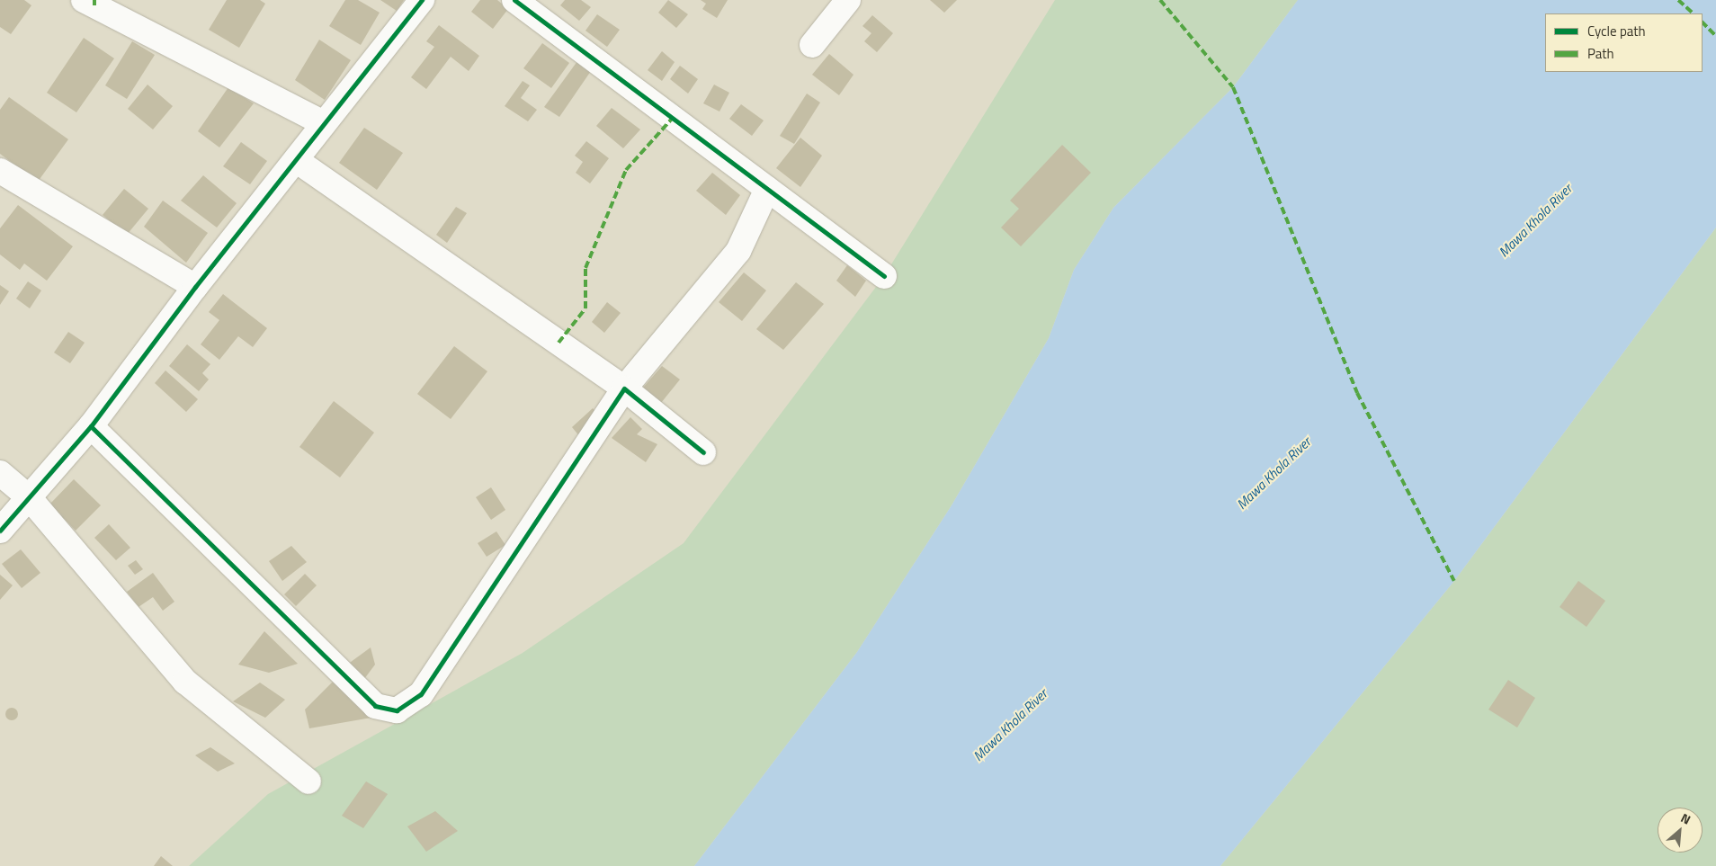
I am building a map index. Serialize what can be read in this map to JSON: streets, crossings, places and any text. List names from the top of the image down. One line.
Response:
{"water":["Mawa Khola River"],"legend":["Cycle path","Path"],"north":"top right"}
